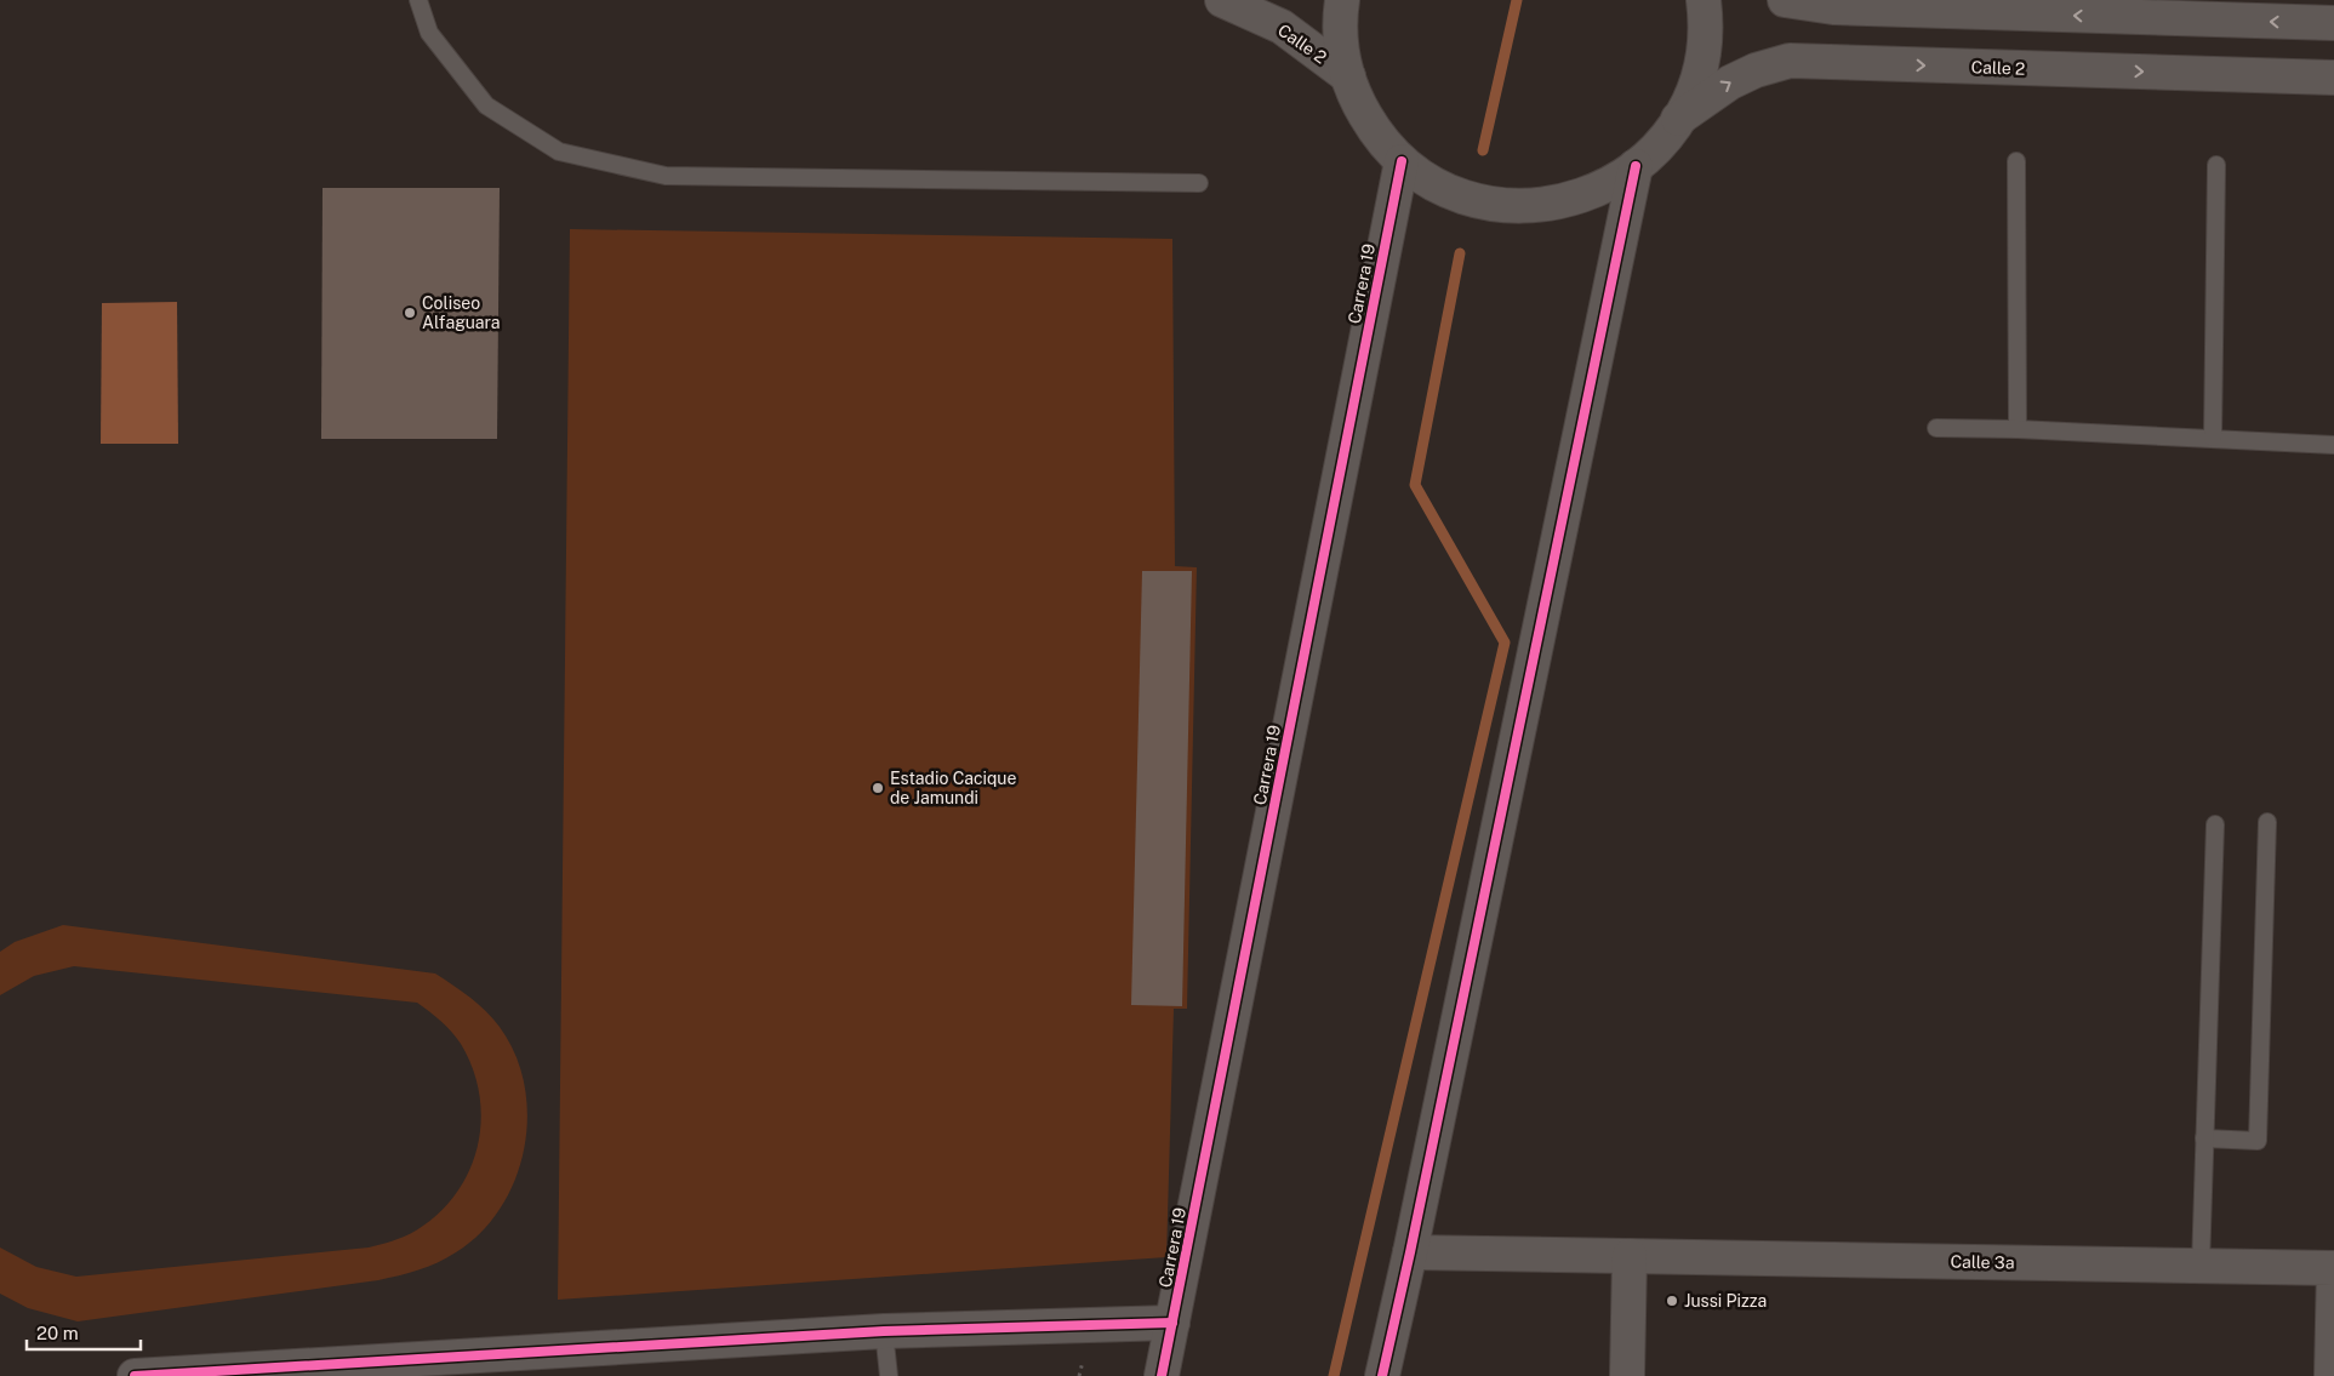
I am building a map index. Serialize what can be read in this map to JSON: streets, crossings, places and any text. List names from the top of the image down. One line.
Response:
{"streets":{"street":["Calle 2","Carrera 19","Calle 3a"]},"places":["Coliseo Alfaguara","Estadio Cacique de Jamundi","Jussi Pizza"],"scale_bar":"20 m"}
